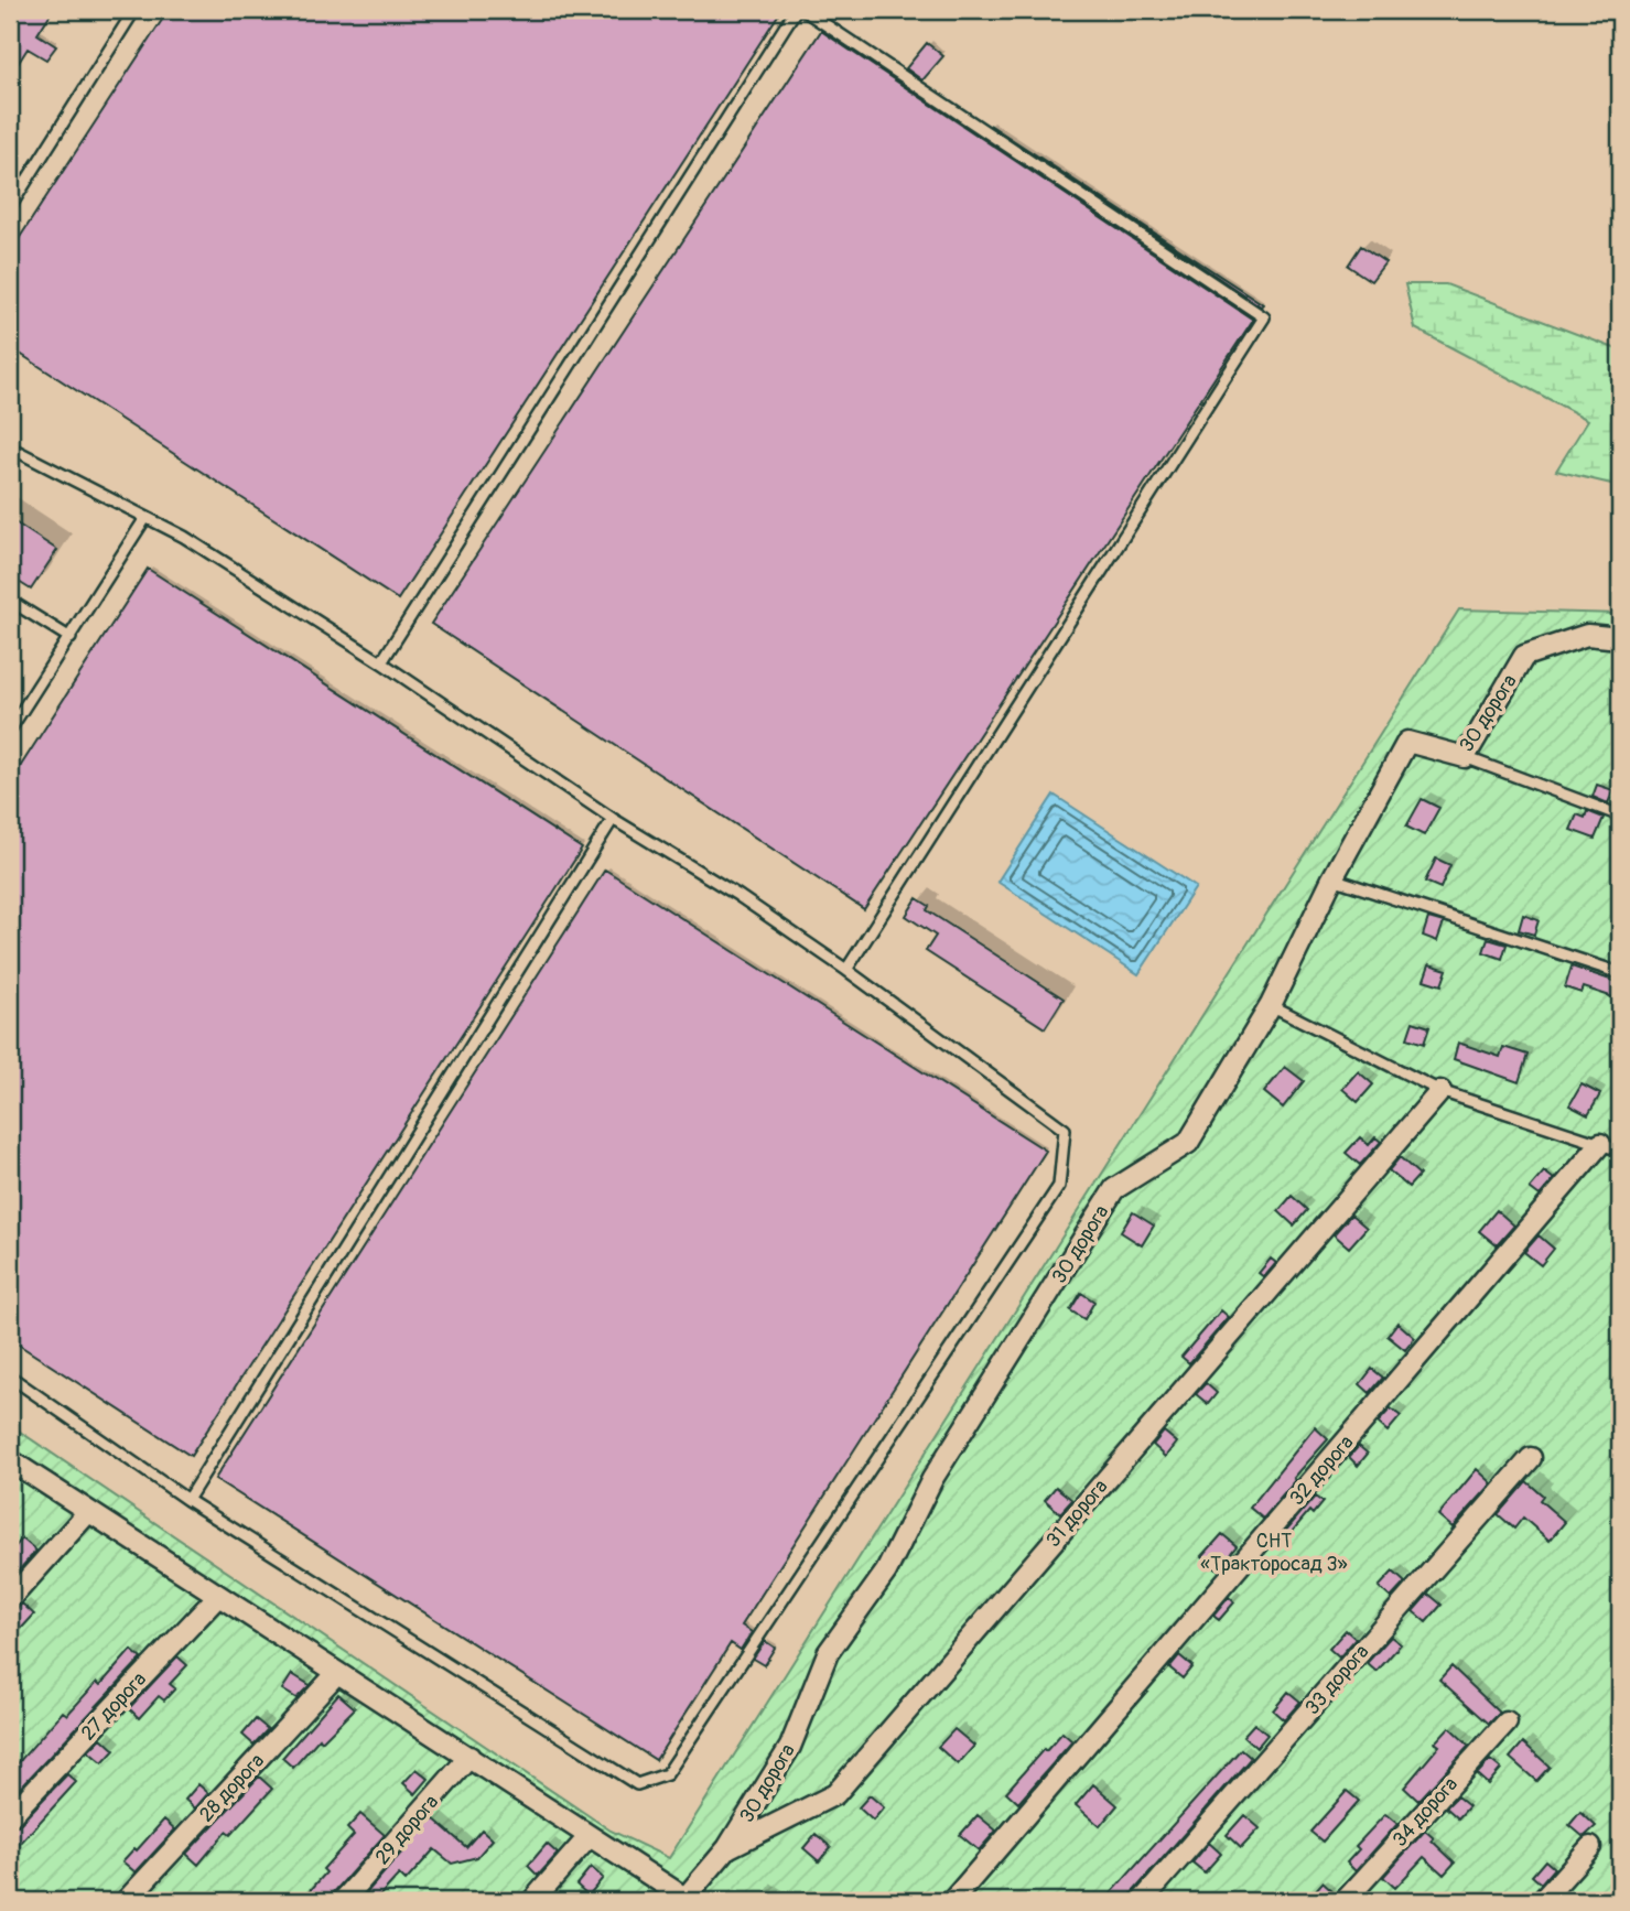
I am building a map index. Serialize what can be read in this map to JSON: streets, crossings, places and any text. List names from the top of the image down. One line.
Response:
{"streets":{"street":["30 дорога","32 дорога","31 дорога","33 дорога","27 дорога","28 дорога","34 дорога","29 дорога"]},"crossings":[["30 дорога","31 дорога"]],"parks":["СНТ «Тракторосад 3»"]}
